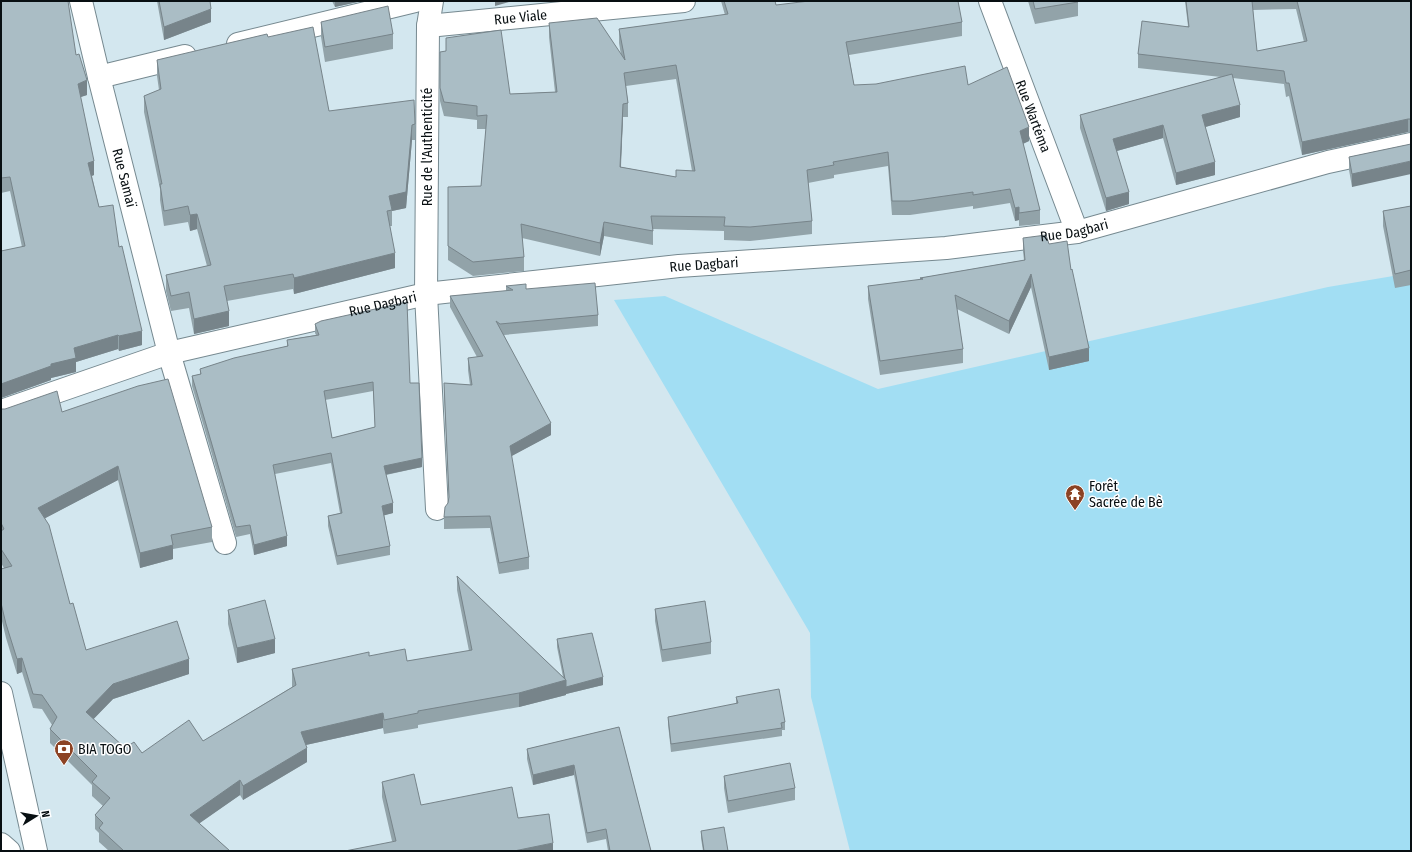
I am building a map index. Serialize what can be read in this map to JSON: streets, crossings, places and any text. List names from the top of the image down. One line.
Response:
{"streets":{"street":["Rue Viale","Rue Wartéma","Rue de l'Authenticité","Rue Samaï","Rue Dagbari"]},"crossings":[["Rue Viale","Rue de l'Authenticité"],["Rue Wartéma","Rue Dagbari"],["Rue de l'Authenticité","Rue Dagbari"],["Rue Samaï","Rue Dagbari"]],"places":{"temple":["Forêt Sacrée de Bè"],"bank":["BIA TOGO"]},"north":"right"}
